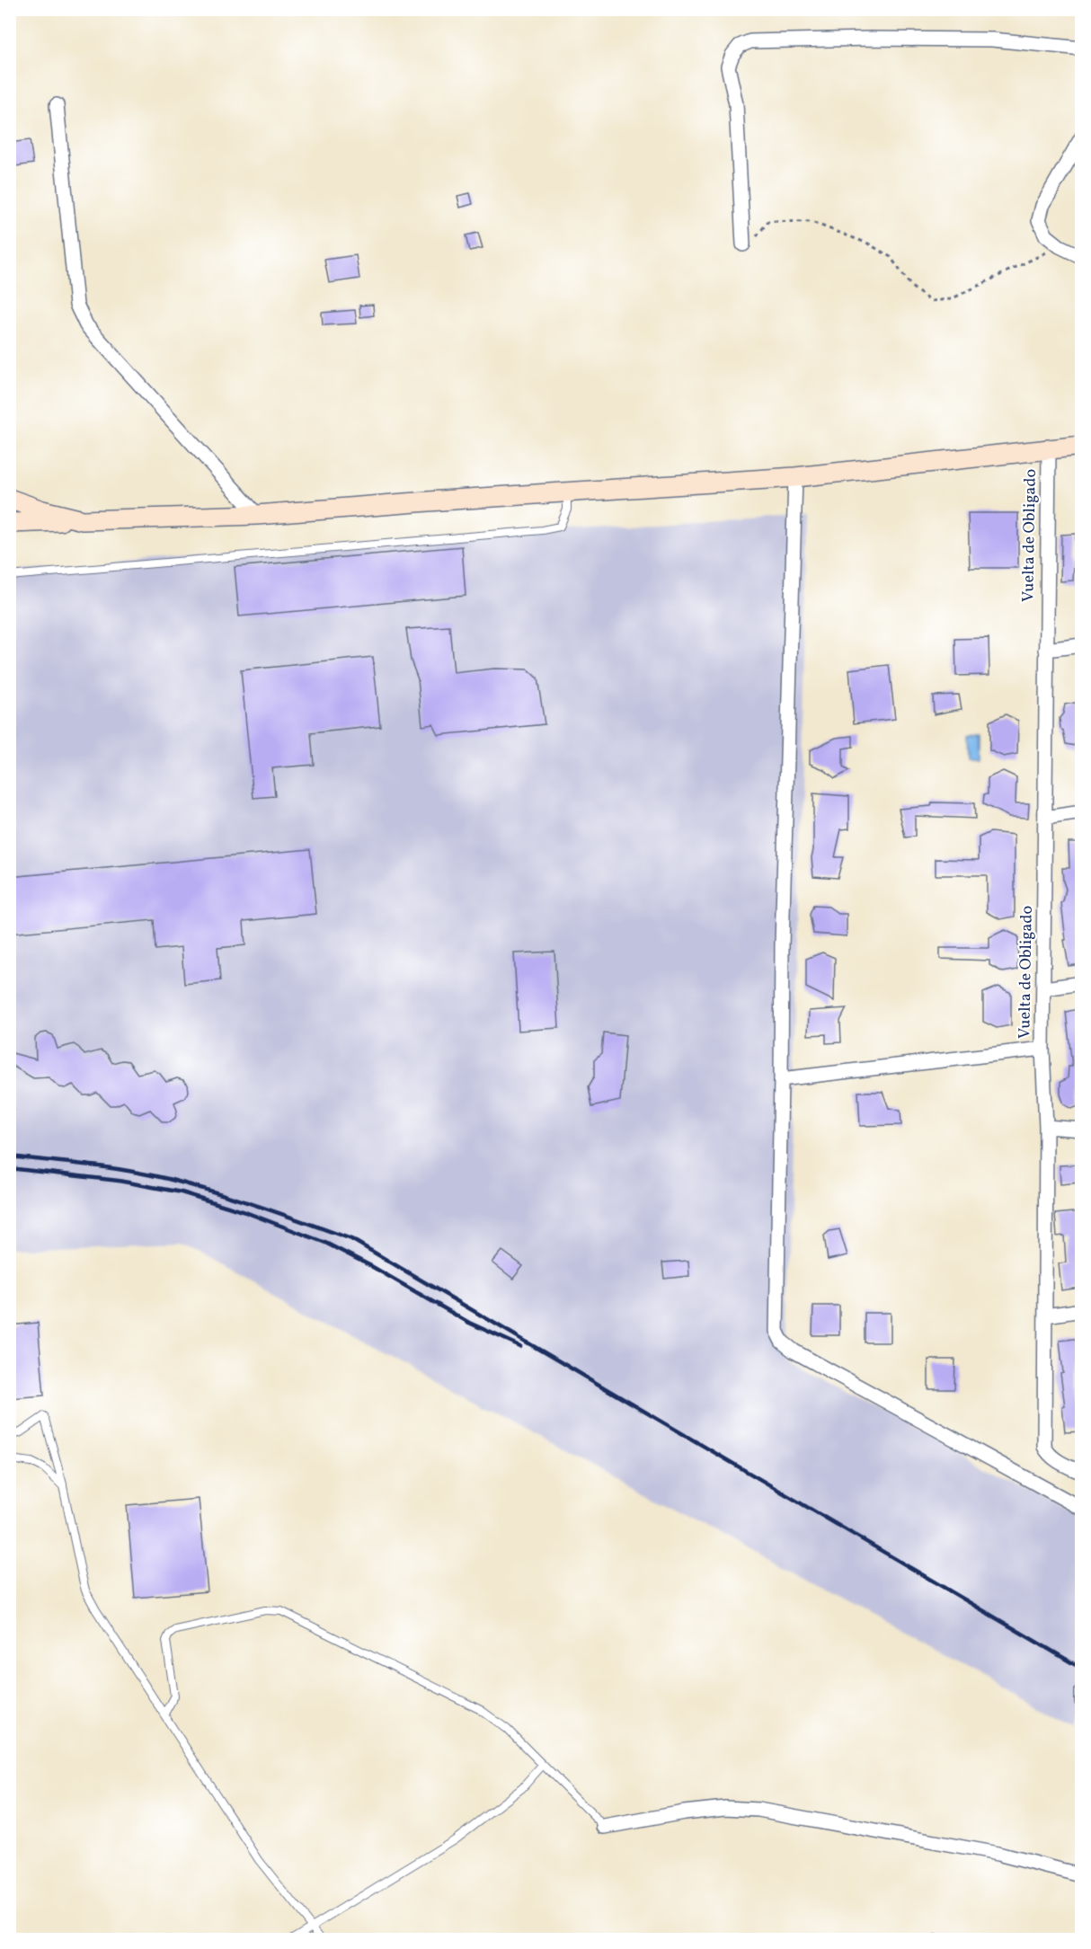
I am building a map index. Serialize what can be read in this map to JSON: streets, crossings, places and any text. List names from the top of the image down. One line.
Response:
{"streets":{"street":["Vuelta de Obligado"]}}
